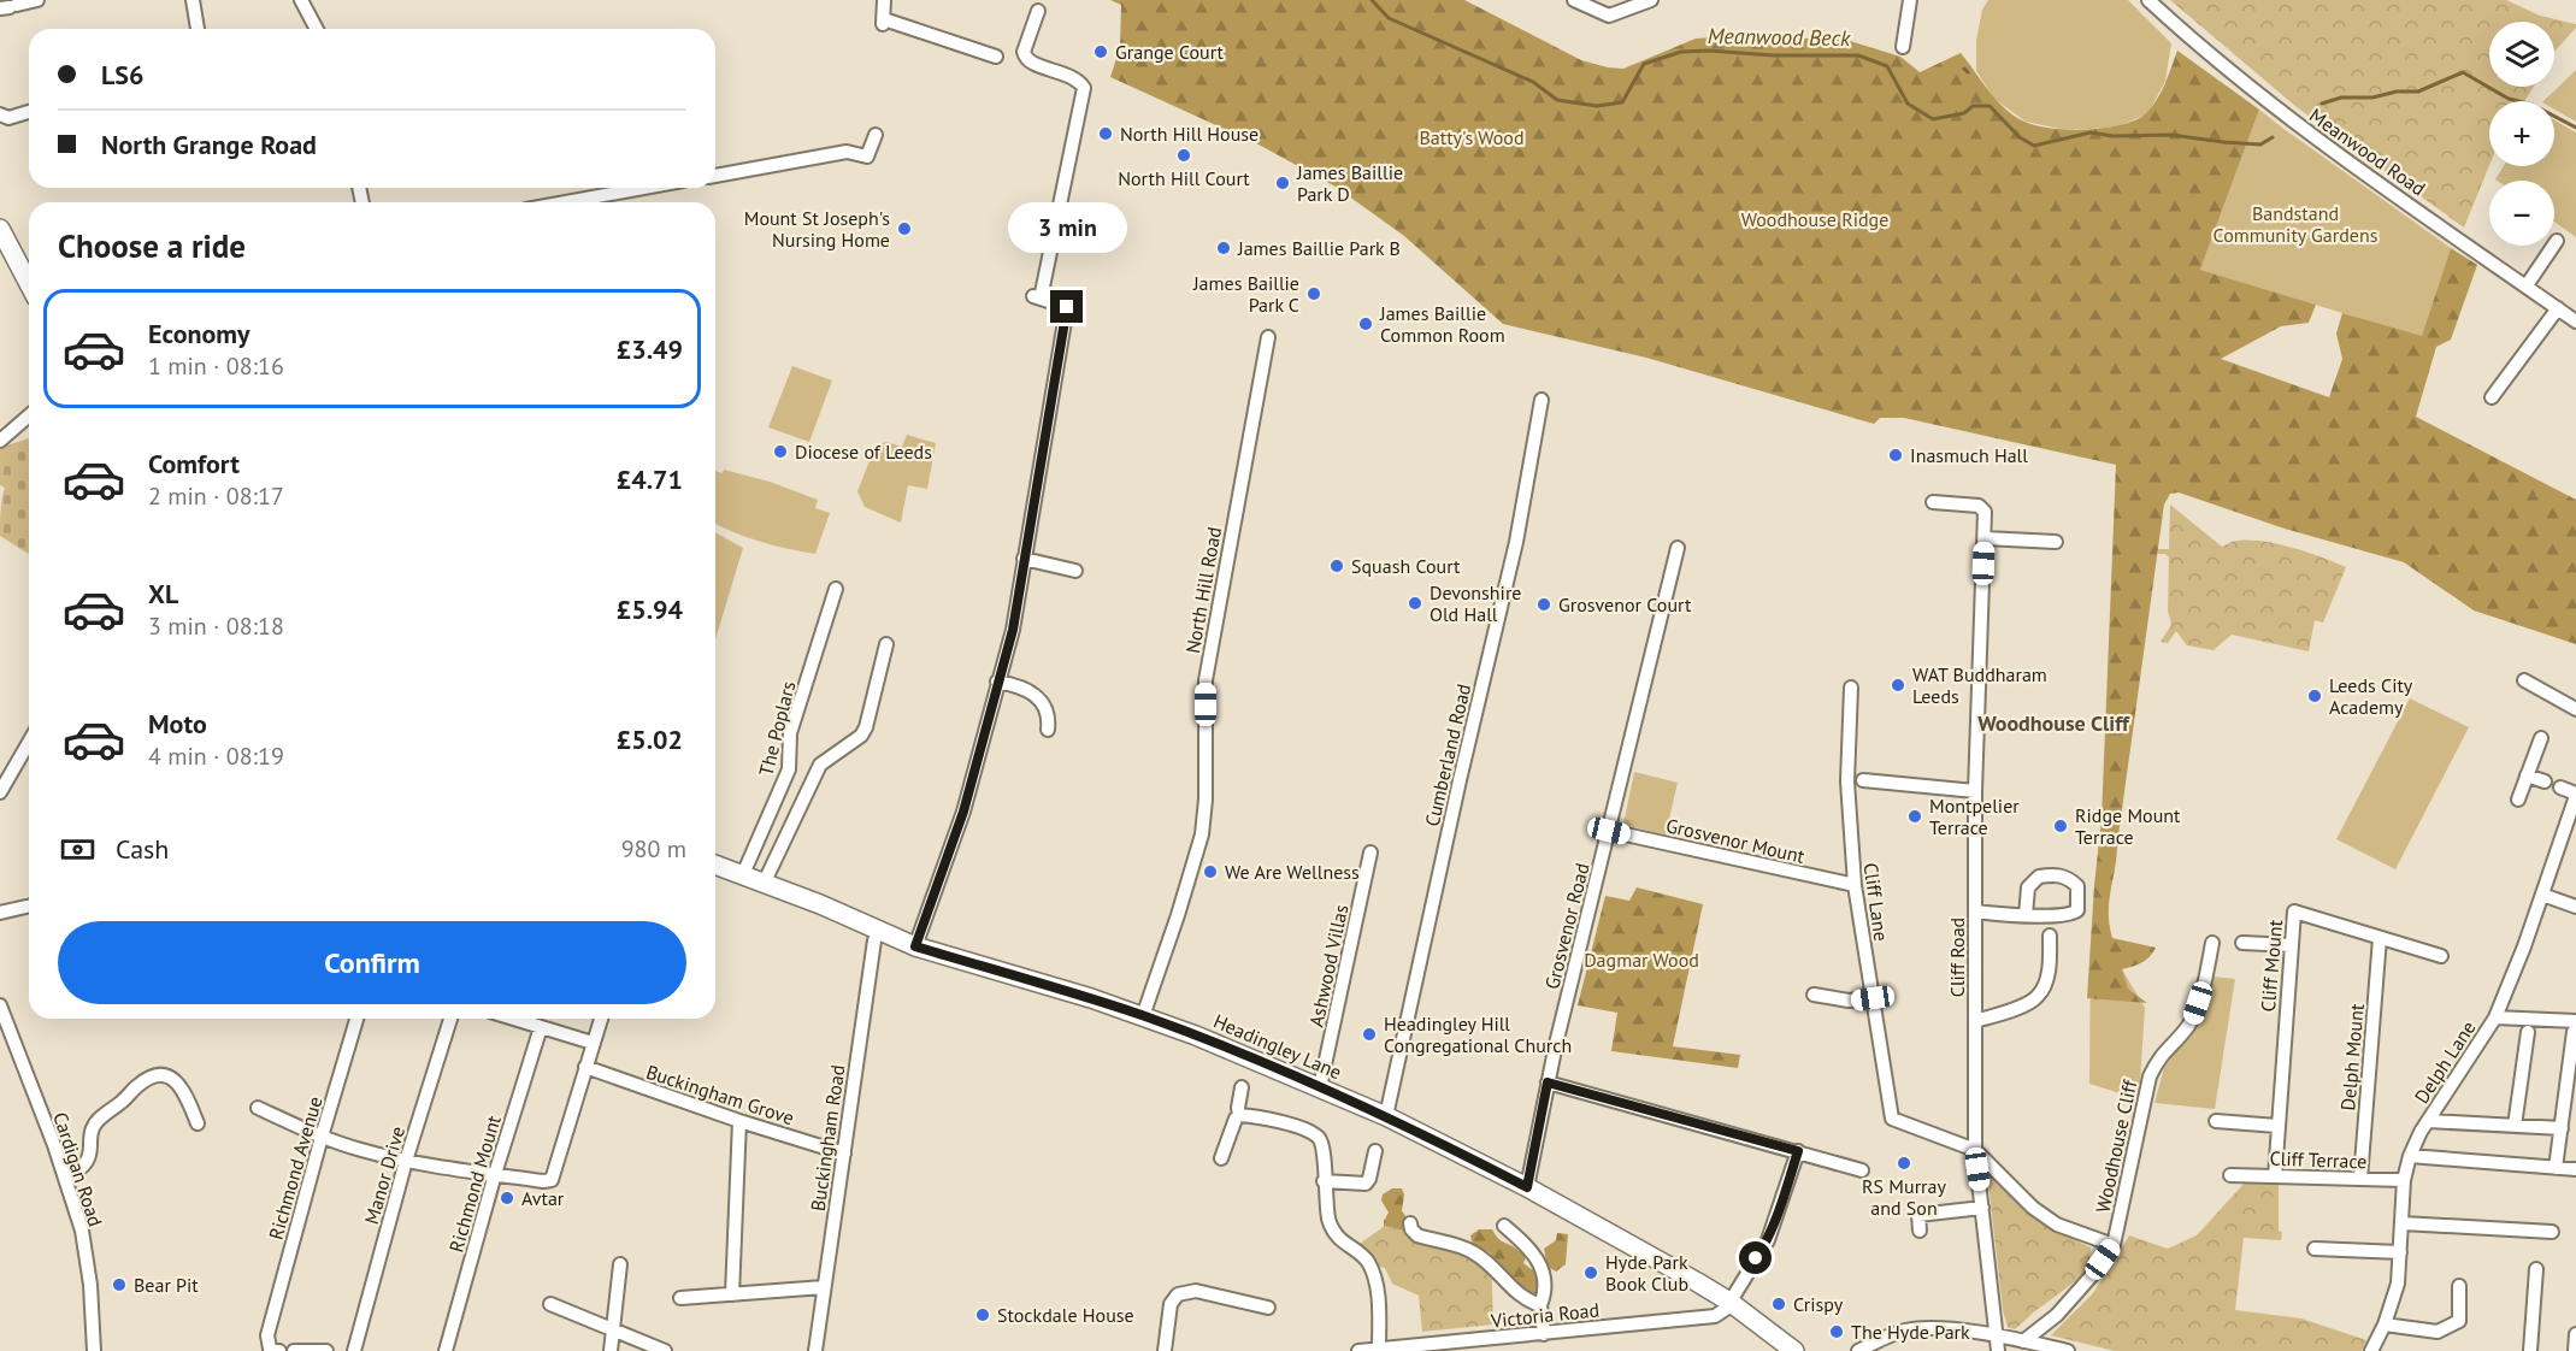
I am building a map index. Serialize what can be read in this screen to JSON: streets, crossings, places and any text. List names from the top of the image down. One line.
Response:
{"streets":{"highway":["Headingley Lane"],"street":["Meanwood Road","North Hill Road","The Poplars","Cumberland Road","Grosvenor Mount","Cliff Lane","Grosvenor Road","Cliff Road","Ashwood Villas","Cliff Mount","Delph Mount","Delph Lane","Buckingham Grove","Buckingham Road","Woodhouse Cliff","Cliff Terrace","Richmond Avenue","Cardigan Road","Manor Drive","Richmond Mount","Victoria Road"]},"crossings":[["North Hill Road","Headingley Lane"],["The Poplars","Headingley Lane"],["Cumberland Road","Headingley Lane"],["Grosvenor Mount","Cliff Lane"],["Grosvenor Mount","Grosvenor Road"],["Cliff Lane","Cliff Road"],["Cliff Lane","Woodhouse Cliff"],["Grosvenor Road","Headingley Lane"],["Cliff Road","Woodhouse Cliff"],["Ashwood Villas","Headingley Lane"],["Cliff Mount","Delph Mount"],["Cliff Mount","Cliff Terrace"],["Headingley Lane","Buckingham Road"],["Headingley Lane","Victoria Road"],["Delph Mount","Cliff Terrace"],["Delph Lane","Cliff Terrace"],["Buckingham Grove","Buckingham Road"]],"districts":["Woodhouse Cliff"],"water":["Meanwood Beck"],"parks":["Batty's Wood","Bandstand Community Gardens","Woodhouse Ridge","Dagmar Wood"],"places":["Grange Court","North Hill House","North Hill Court","James Baillie Park D","Mount St Joseph's Nursing Home","James Baillie Park B","James Baillie Park C","James Baillie Common Room","Diocese of Leeds","Inasmuch Hall","Squash Court","Devonshire Old Hall","Grosvenor Court","WAT Buddharam Leeds","Leeds City Academy","Montpelier Terrace","Ridge Mount Terrace","We Are Wellness","Headingley Hill Congregational Church","RS Murray and Son","Avtar","Hyde Park Book Club","Bear Pit","Crispy","Stockdale House","The Hyde Park"],"page":{"map_buttons":["+","−"],"banner":["LS6","North Grange Road"],"bubble":"3 min","heading":"Choose a ride","list":[{"name":"Economy","note":"1 min · 08:16","value":"£3.49"},{"name":"Comfort","note":"2 min · 08:17","value":"£4.71"},{"name":"XL","note":"3 min · 08:18","value":"£5.94"},{"name":"Moto","note":"4 min · 08:19","value":"£5.02"}],"pay":["Cash","980 m"],"buttons":"Confirm"}}
